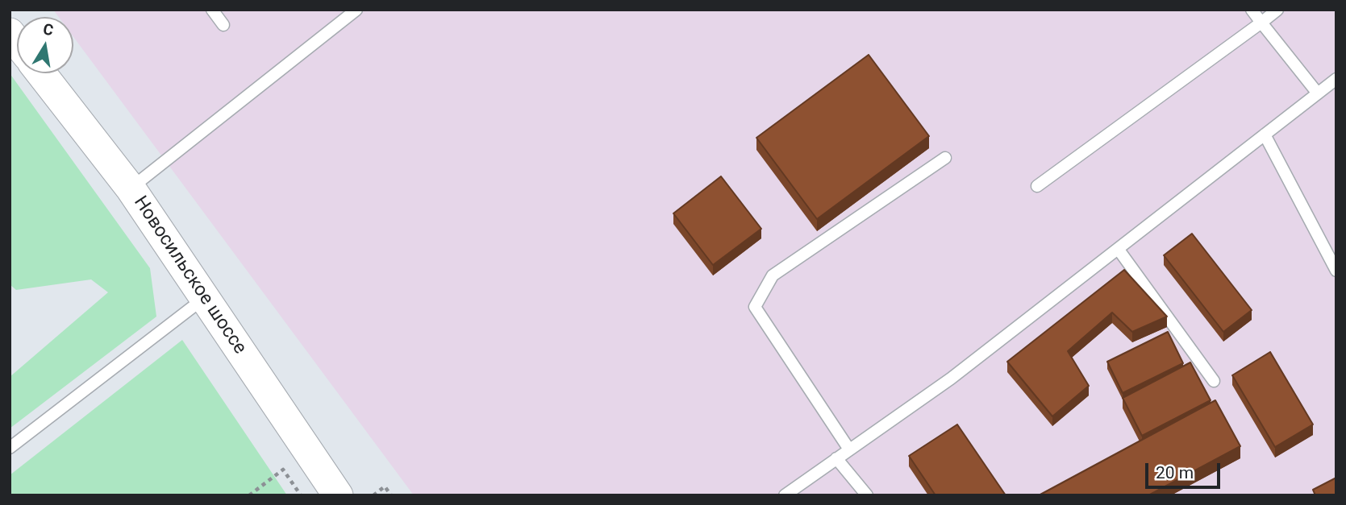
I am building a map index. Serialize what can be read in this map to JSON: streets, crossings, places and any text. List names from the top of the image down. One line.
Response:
{"streets":{"street":["Новосильское шоссе"]},"scale_bar":"20 m","north":"top"}
